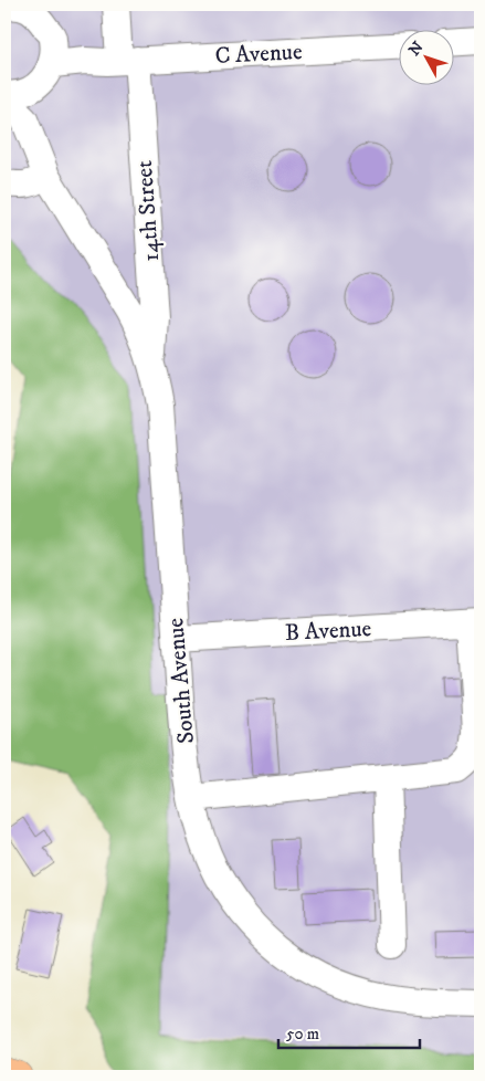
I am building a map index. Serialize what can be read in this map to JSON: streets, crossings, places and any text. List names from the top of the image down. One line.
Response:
{"streets":{"lane":["C Avenue","14th Street","B Avenue","South Avenue"]},"crossings":[["C Avenue","14th Street"],["14th Street","South Avenue"],["B Avenue","South Avenue"]],"scale_bar":"50 m","north":"top left"}
